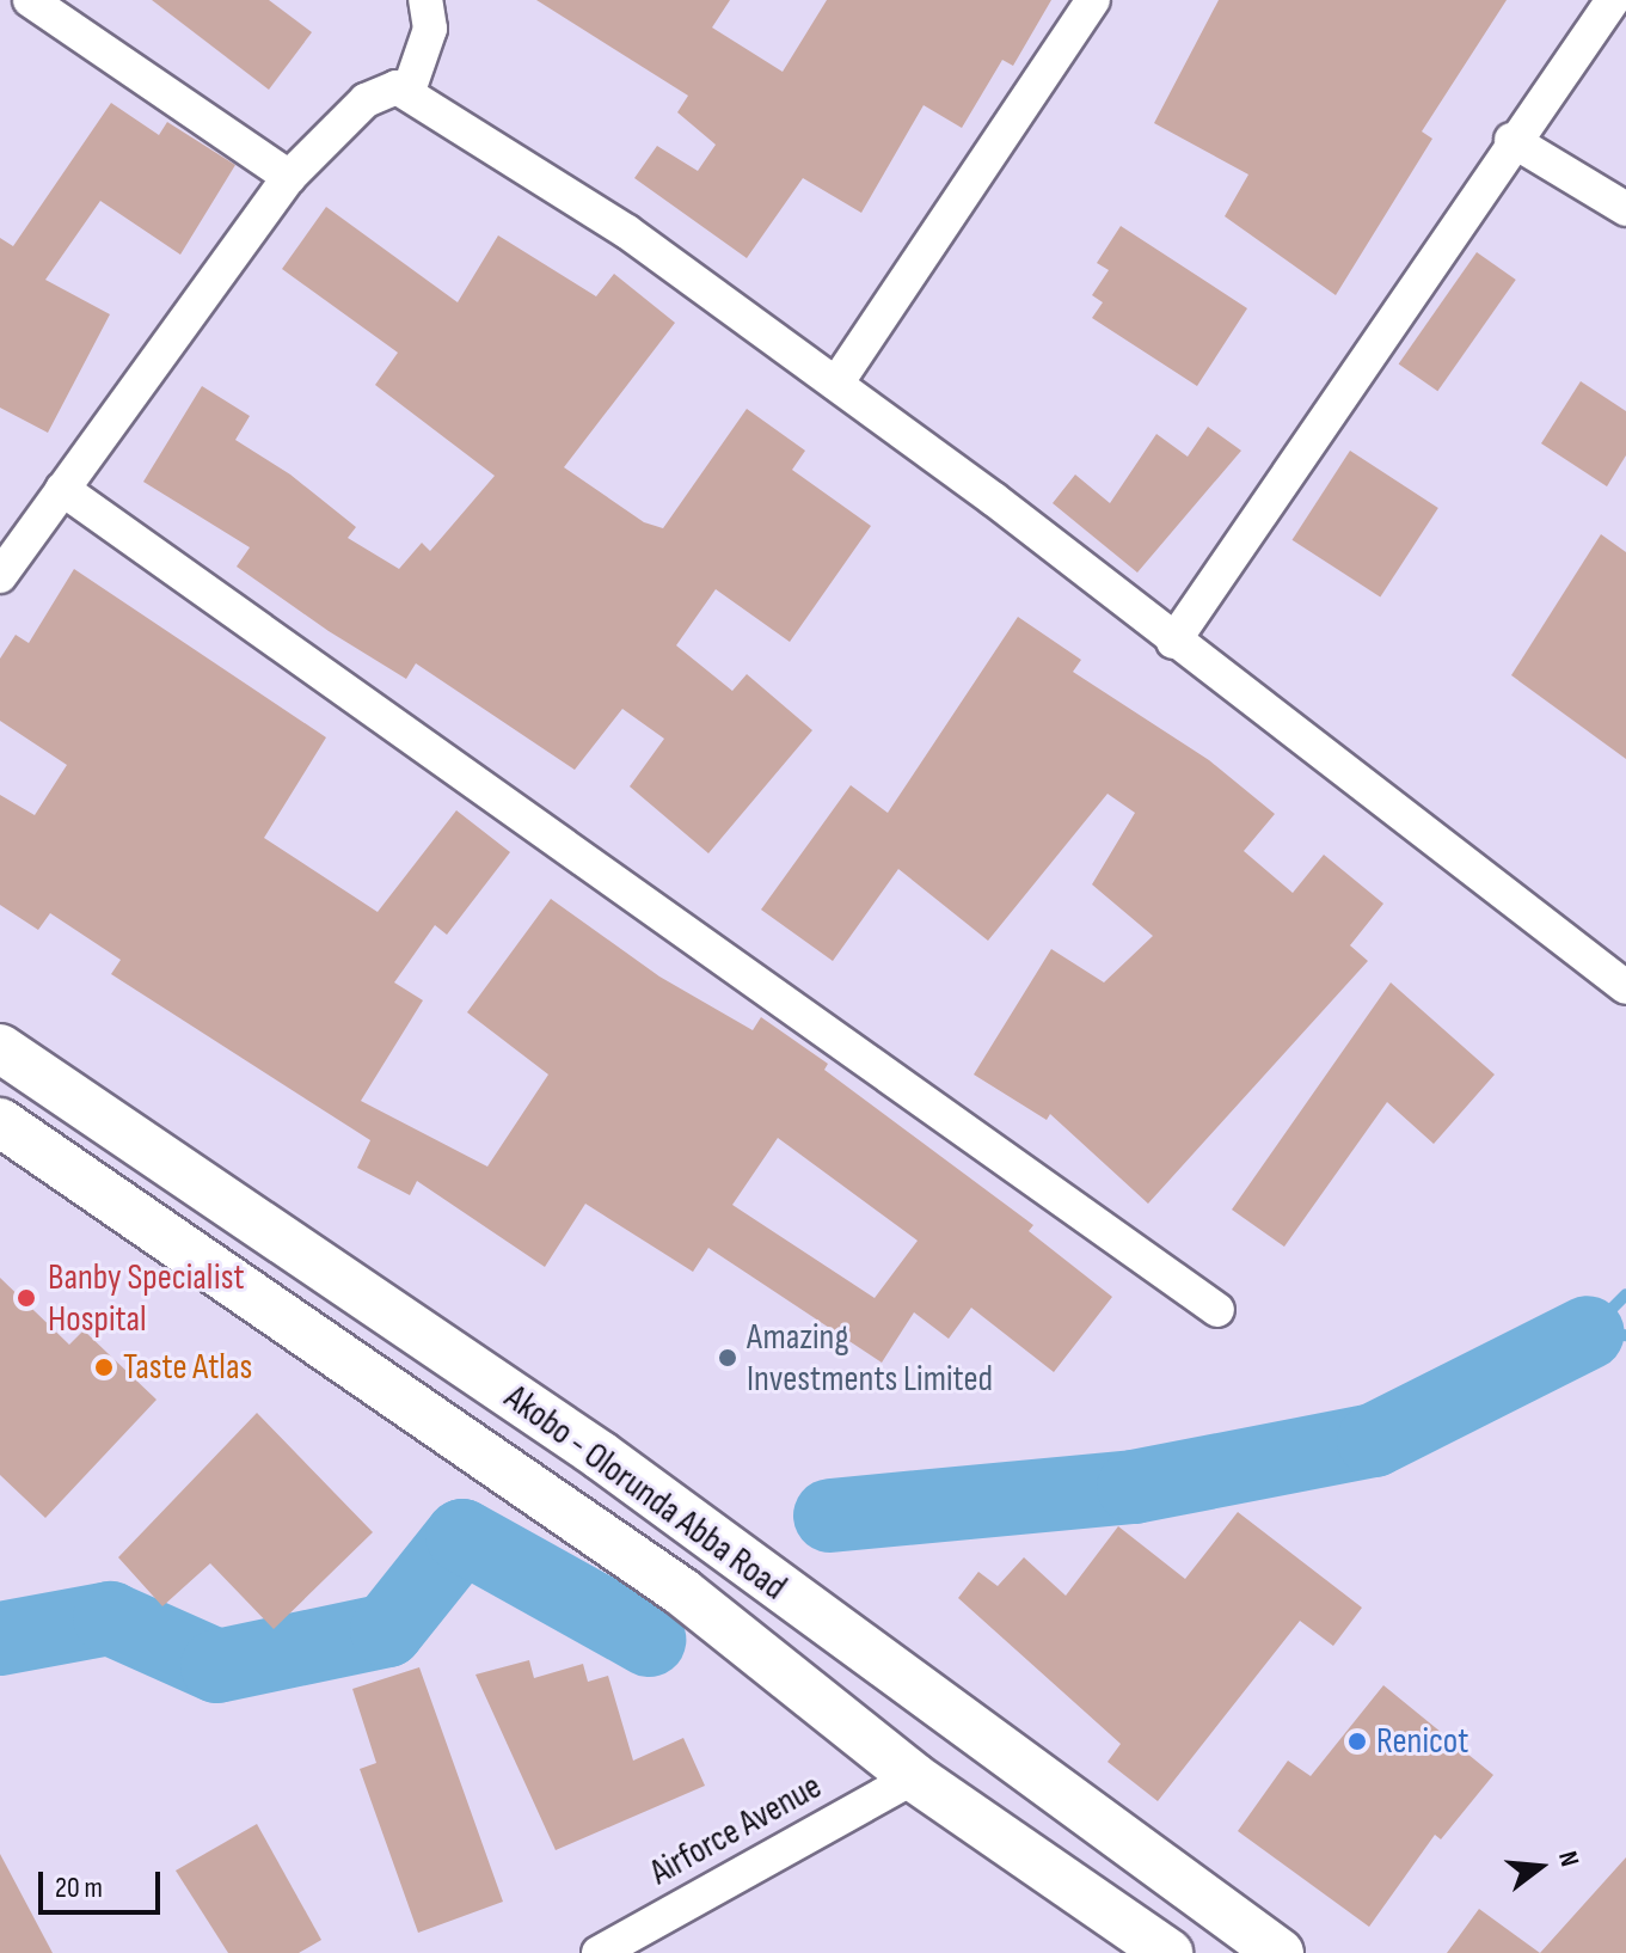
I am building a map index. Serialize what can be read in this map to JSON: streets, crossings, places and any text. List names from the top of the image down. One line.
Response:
{"streets":{"main road":["Akobo - Olorunda Abba Road"],"street":["Airforce Avenue"]},"crossings":[["Akobo - Olorunda Abba Road","Airforce Avenue"]],"places":["Banby Specialist Hospital","Amazing Investments Limited","Taste Atlas","Renicot"],"scale_bar":"20 m","north":"right"}
